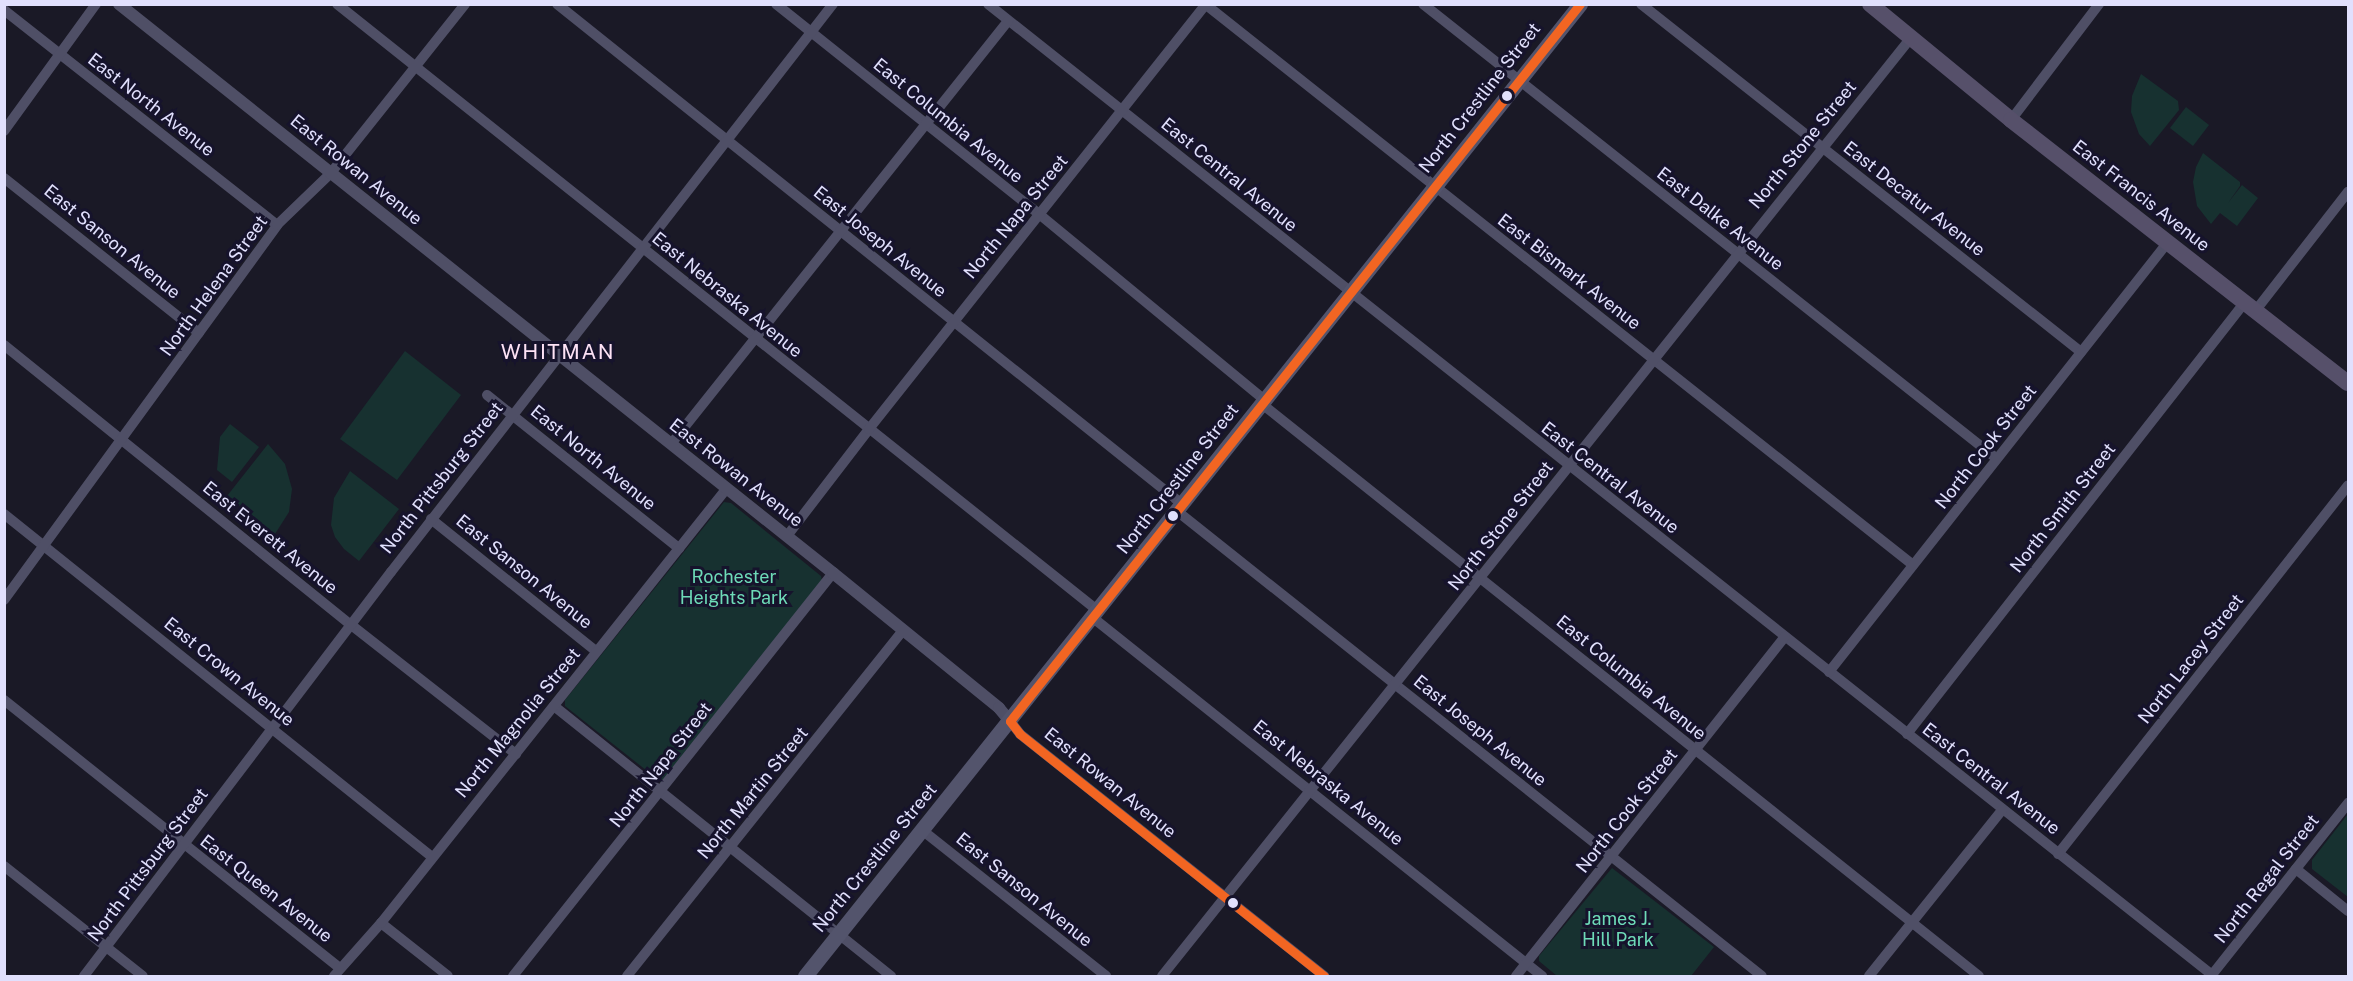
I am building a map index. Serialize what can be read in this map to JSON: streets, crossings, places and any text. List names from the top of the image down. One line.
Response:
{"streets":{"main road":["North Crestline Street","East Francis Avenue"],"street":["East North Avenue","East Columbia Avenue","North Stone Street","East Rowan Avenue","East Central Avenue","East Decatur Avenue","North Napa Street","East Dalke Avenue","East Sanson Avenue","East Joseph Avenue","East Bismark Avenue","North Helena Street","East Nebraska Avenue","North Cook Street","North Pittsburg Street","North Smith Street","East Everett Avenue","North Lacey Street","East Crown Avenue","North Magnolia Street","North Martin Street","North Regal Street","East Queen Avenue"]},"crossings":[["North Crestline Street","East Columbia Avenue"],["North Crestline Street","East Rowan Avenue"],["North Crestline Street","East Central Avenue"],["North Crestline Street","East Dalke Avenue"],["North Crestline Street","East Sanson Avenue"],["North Crestline Street","East Joseph Avenue"],["North Crestline Street","East Bismark Avenue"],["North Crestline Street","East Nebraska Avenue"],["East North Avenue","North Helena Street"],["East North Avenue","North Pittsburg Street"],["East North Avenue","North Magnolia Street"],["East Columbia Avenue","North Stone Street"],["East Columbia Avenue","North Napa Street"],["East Columbia Avenue","North Cook Street"],["East Columbia Avenue","North Pittsburg Street"],["North Stone Street","East Rowan Avenue"],["North Stone Street","East Central Avenue"],["North Stone Street","East Francis Avenue"],["North Stone Street","East Decatur Avenue"],["North Stone Street","East Dalke Avenue"],["North Stone Street","East Joseph Avenue"],["North Stone Street","East Bismark Avenue"],["North Stone Street","East Nebraska Avenue"],["East Rowan Avenue","North Napa Street"],["East Rowan Avenue","North Helena Street"],["East Rowan Avenue","North Pittsburg Street"],["East Rowan Avenue","North Magnolia Street"],["East Rowan Avenue","North Martin Street"],["East Central Avenue","North Napa Street"],["East Central Avenue","North Cook Street"],["East Central Avenue","North Smith Street"],["East Central Avenue","North Lacey Street"],["East Central Avenue","North Regal Street"],["East Francis Avenue","North Cook Street"],["East Francis Avenue","North Smith Street"],["East Decatur Avenue","North Cook Street"],["North Napa Street","East Joseph Avenue"],["North Napa Street","East Bismark Avenue"],["North Napa Street","East Nebraska Avenue"],["East Dalke Avenue","North Cook Street"],["East Sanson Avenue","North Helena Street"],["East Sanson Avenue","North Pittsburg Street"],["East Sanson Avenue","North Magnolia Street"],["East Joseph Avenue","North Cook Street"],["East Joseph Avenue","North Pittsburg Street"],["East Bismark Avenue","North Cook Street"],["North Helena Street","East Nebraska Avenue"],["North Helena Street","East Everett Avenue"],["North Helena Street","East Crown Avenue"],["East Nebraska Avenue","North Cook Street"],["East Nebraska Avenue","North Pittsburg Street"],["North Pittsburg Street","East Everett Avenue"],["North Pittsburg Street","East Crown Avenue"],["North Pittsburg Street","East Queen Avenue"],["East Everett Avenue","North Magnolia Street"],["East Crown Avenue","North Magnolia Street"],["North Magnolia Street","East Queen Avenue"]],"districts":["WHITMAN"],"parks":["Rochester Heights Park","James J. Hill Park"]}
